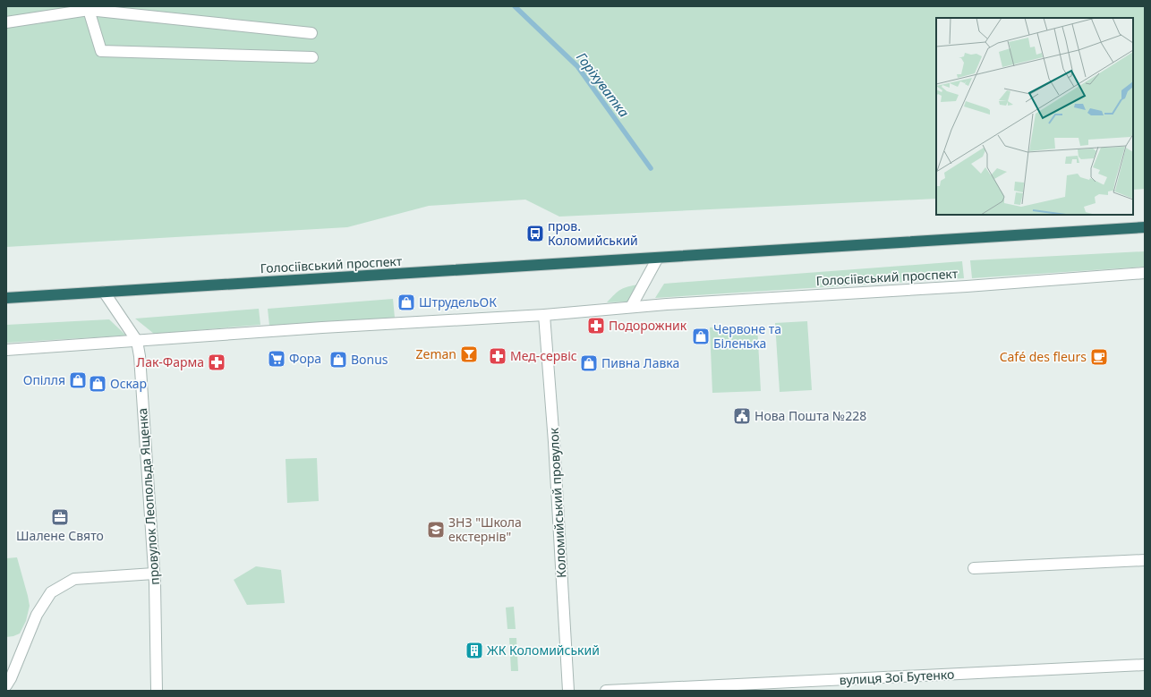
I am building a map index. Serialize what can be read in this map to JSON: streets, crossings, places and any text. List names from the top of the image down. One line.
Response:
{"streets":{"highway":["Голосіївський проспект"],"street":["провулок Леопольда Ященка","Коломийський провулок","вулиця Зої Бутенко"]},"crossings":[["Голосіївський проспект","провулок Леопольда Ященка"],["Голосіївський проспект","Коломийський провулок"]],"water":["Горіхуватка"],"places":{"bus stop":["пров. Коломийський"],"shop":["ШтрудельОК","Червоне та Біленька","Bonus","Пивна Лавка","Опілля","Оскар"],"pharmacy":["Подорожник","Мед-сервіс","Лак-Фарма"],"bar":["Zeman"],"cafe":["Café des fleurs"],"supermarket":["Фора"],"public building":["Нова Пошта №228"],"office":["Шалене Свято"],"school or university":["ЗНЗ \"Школа екстернів\""],"building":["ЖК Коломийський"]}}
